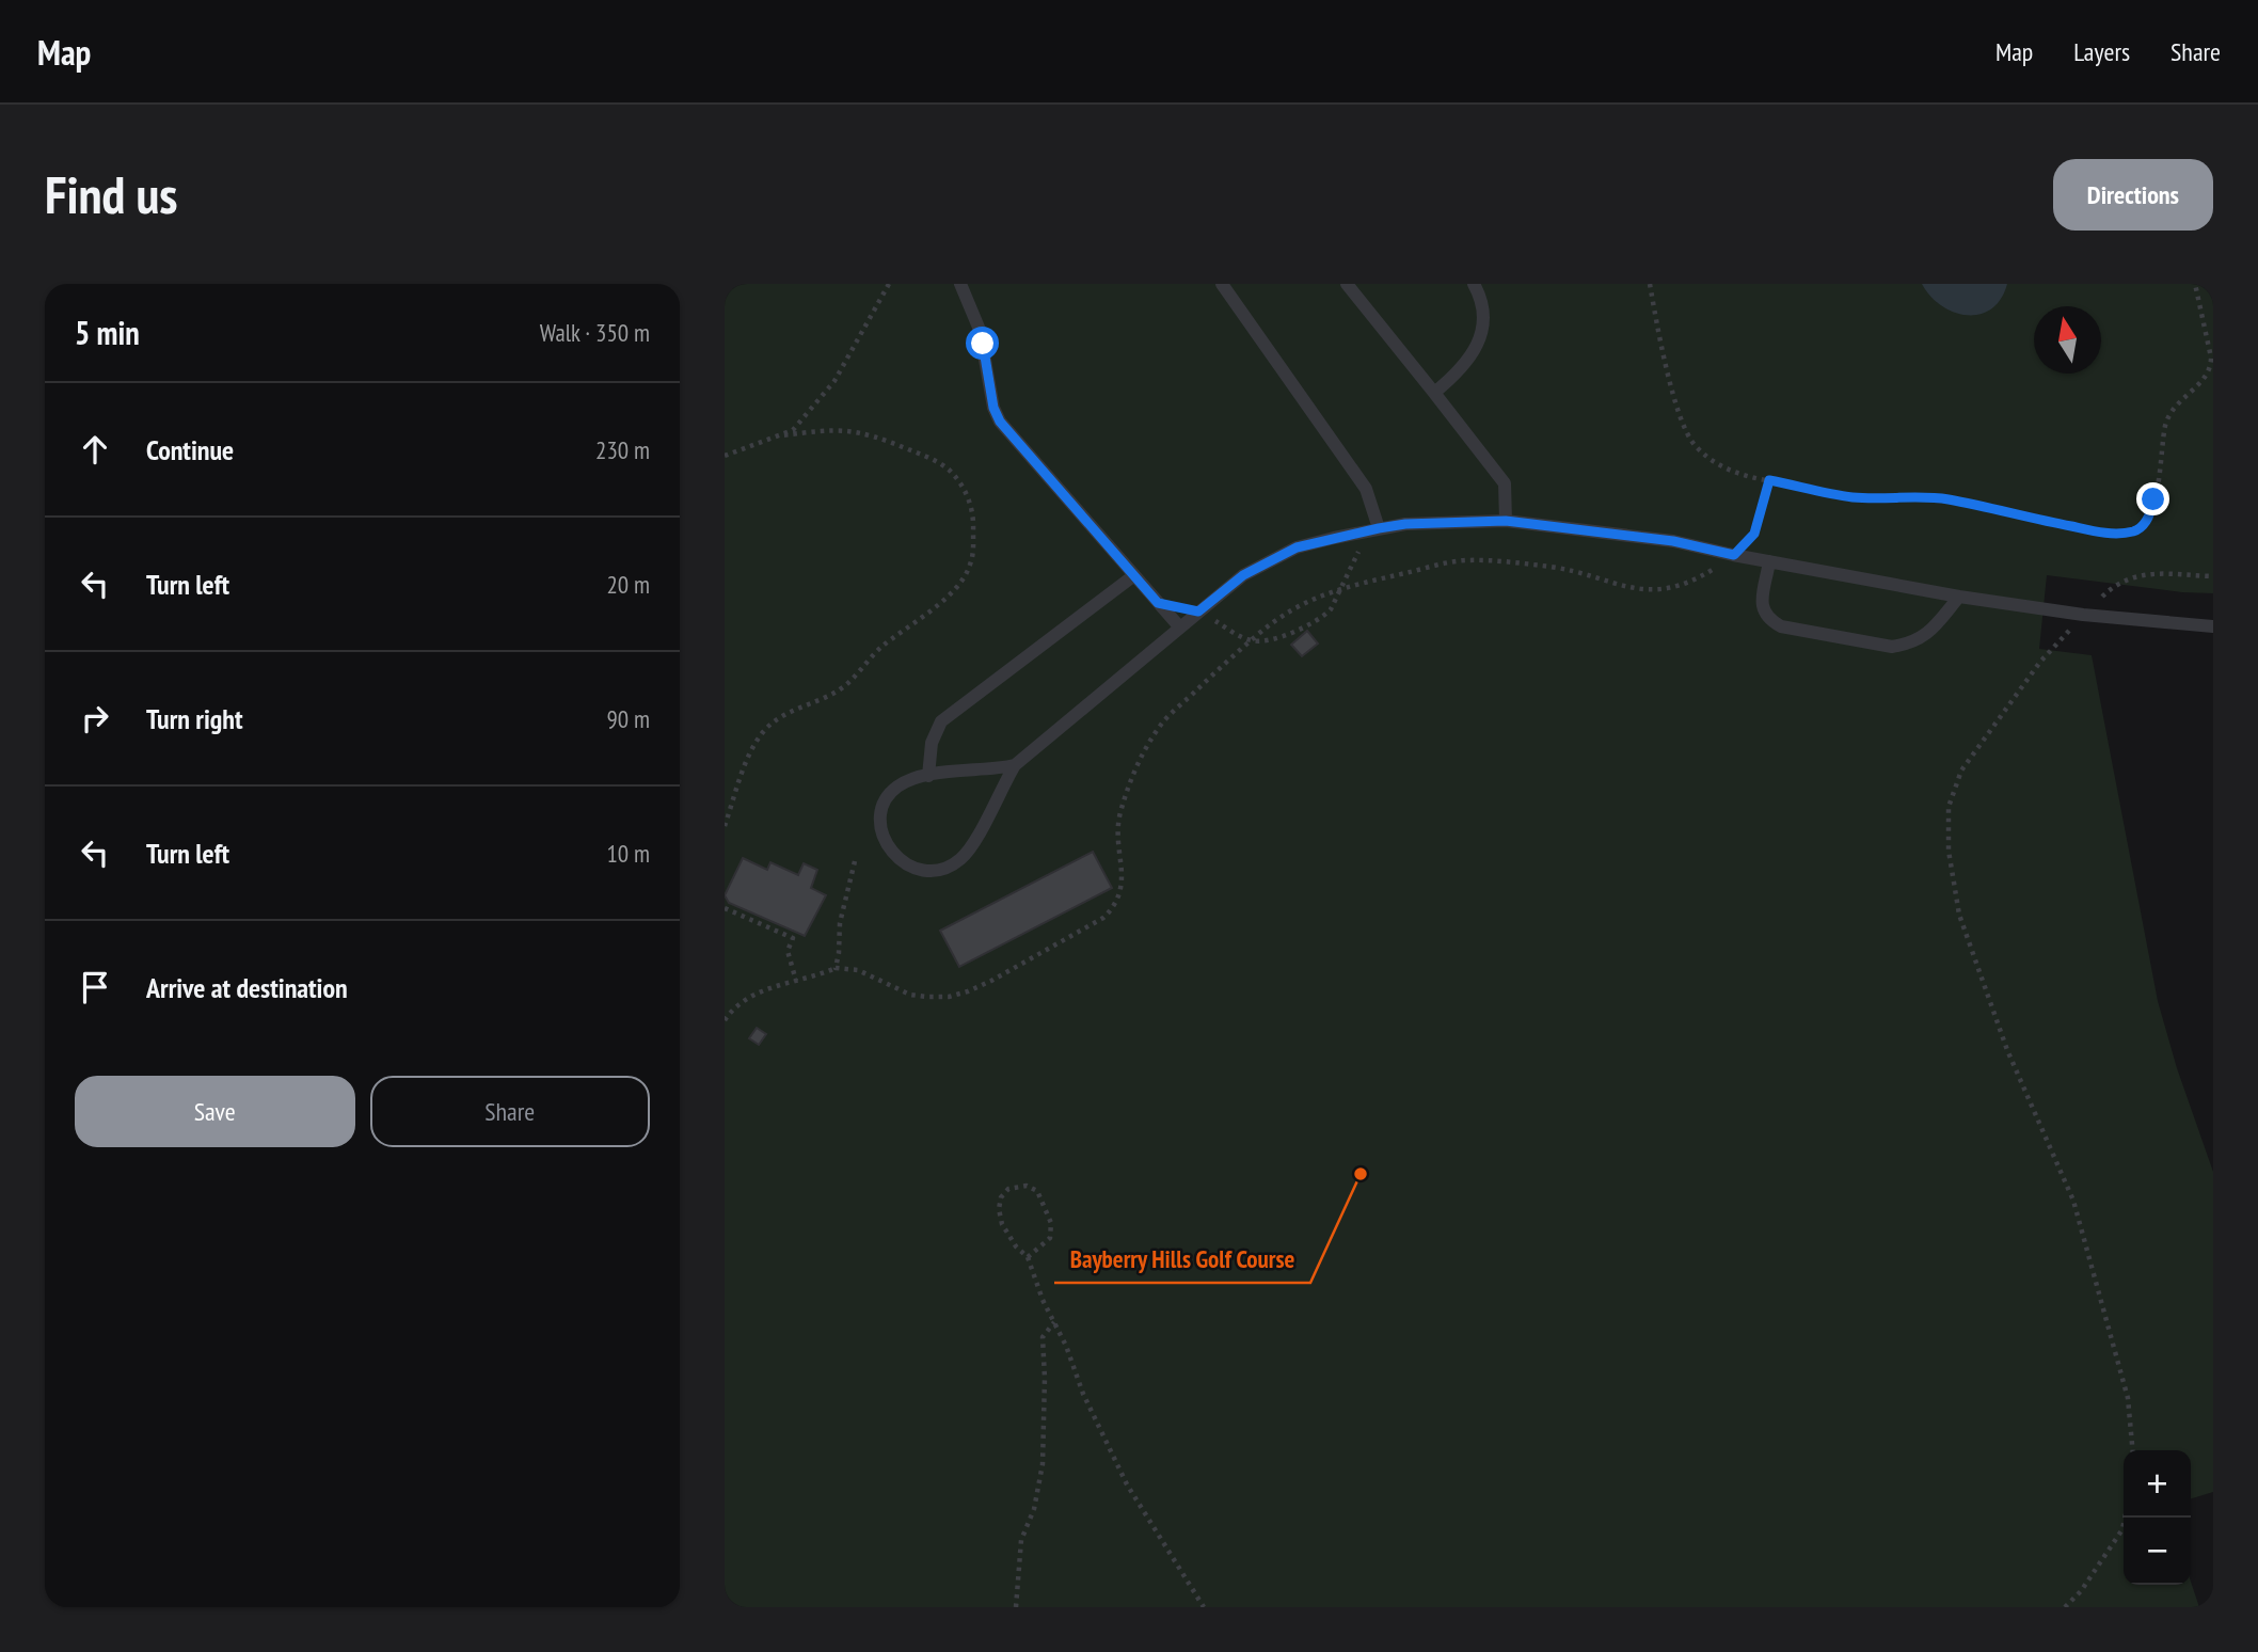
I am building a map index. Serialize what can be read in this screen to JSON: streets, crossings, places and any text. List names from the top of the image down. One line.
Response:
{"places":["Bayberry Hills Golf Course"],"north":"top","page":{"header":"Map","nav":["Map","Layers","Share"],"buttons":["Directions",["Save","Share"]],"title":"Find us","heading":["5 min","Walk · 350 m"],"list":[["Continue","230 m"],["Turn left","20 m"],["Turn right","90 m"],["Turn left","10 m"],"Arrive at destination"],"map_buttons":["+","−"]}}
